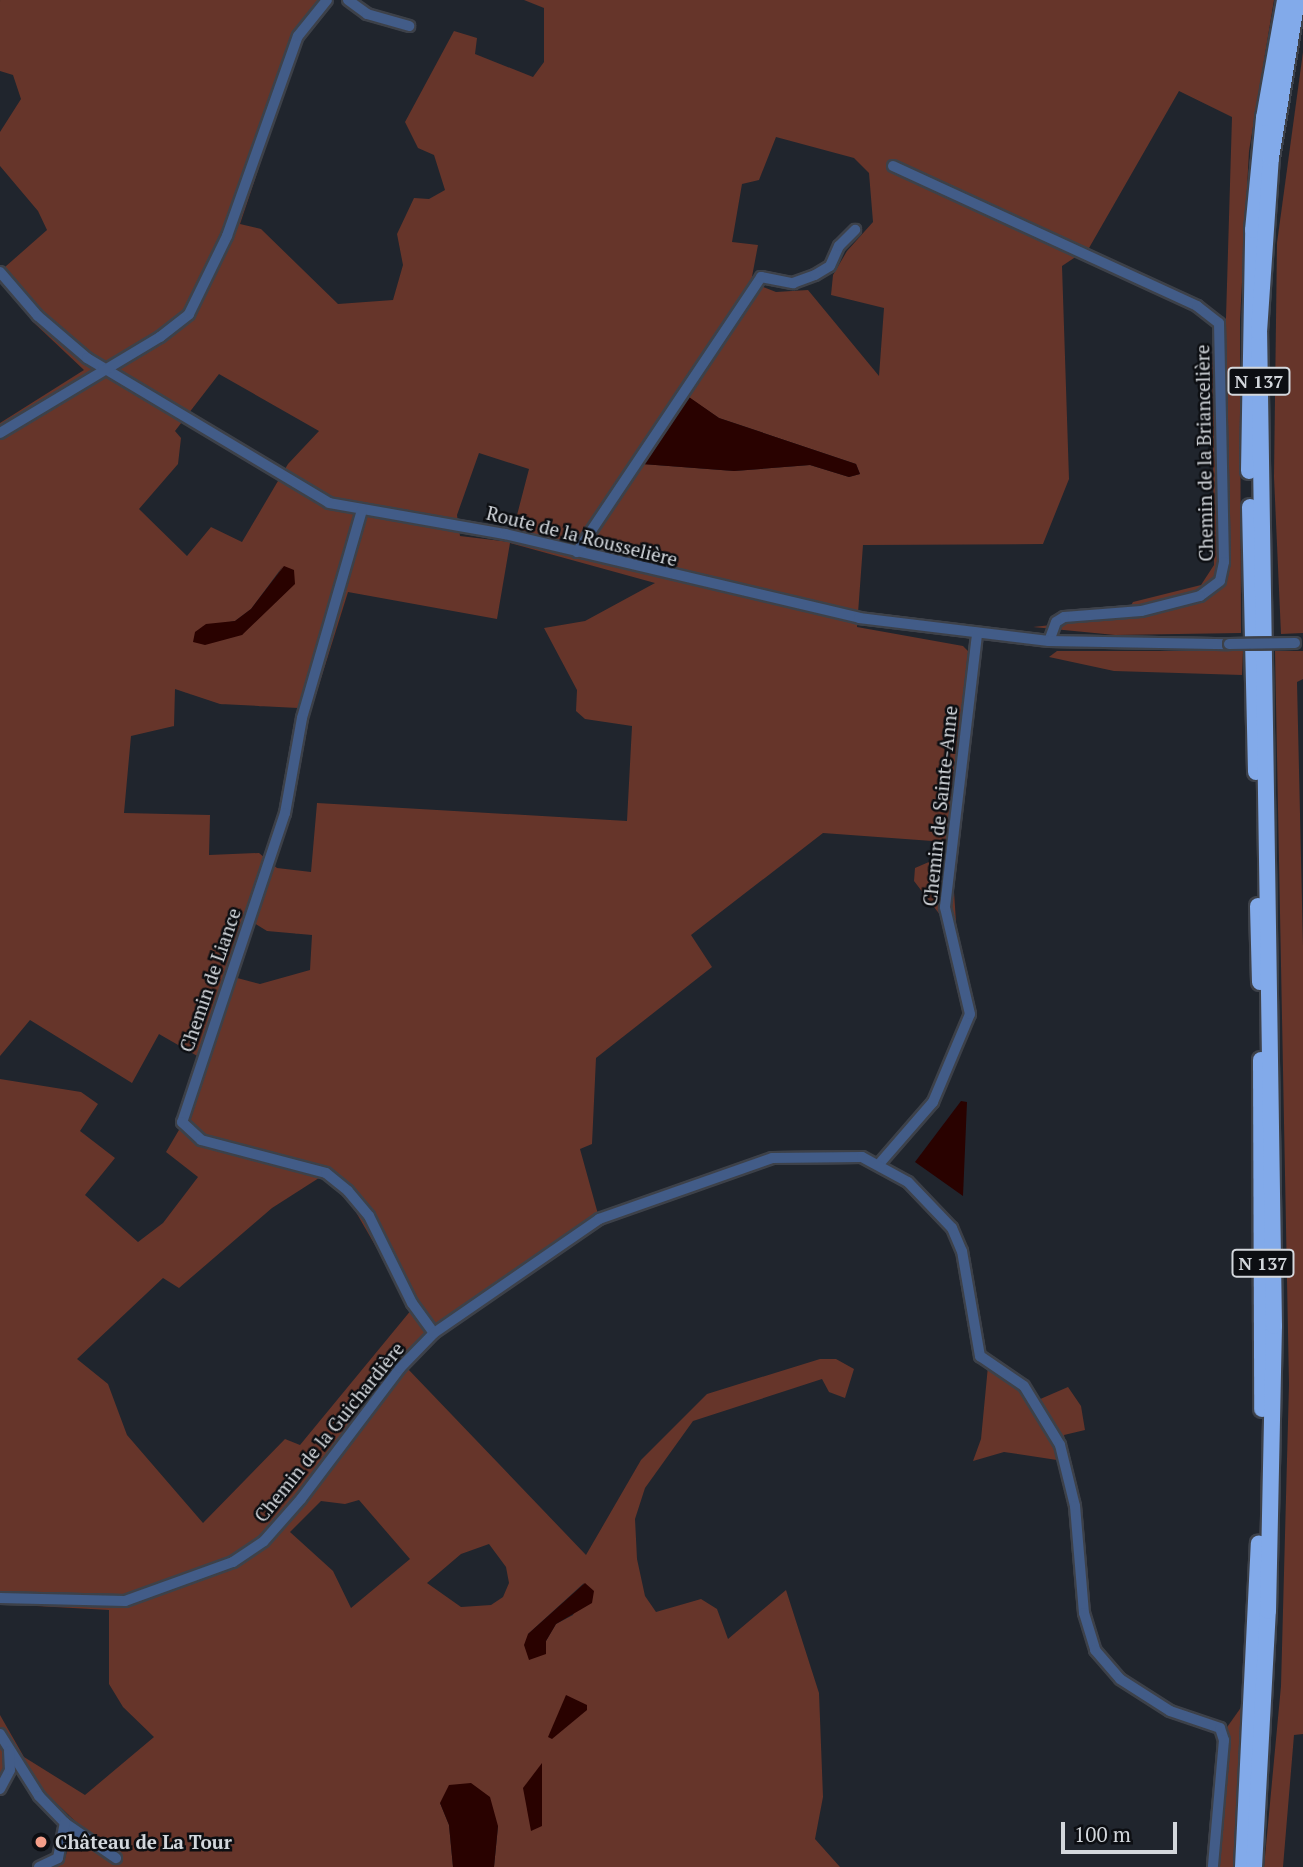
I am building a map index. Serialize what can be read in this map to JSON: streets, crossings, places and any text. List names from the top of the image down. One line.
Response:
{"streets":{"highway":["N 137"],"street":["Chemin de la Briancelière","Route de la Rousselière","Chemin de Sainte-Anne","Chemin de Liance","Chemin de la Guichardière"]},"crossings":[["Chemin de la Briancelière","Route de la Rousselière"],["Route de la Rousselière","Chemin de Sainte-Anne"],["Route de la Rousselière","Chemin de Liance"],["Chemin de Sainte-Anne","Chemin de la Guichardière"],["Chemin de Liance","Chemin de la Guichardière"]],"places":["Château de La Tour"],"scale_bar":"100 m"}
